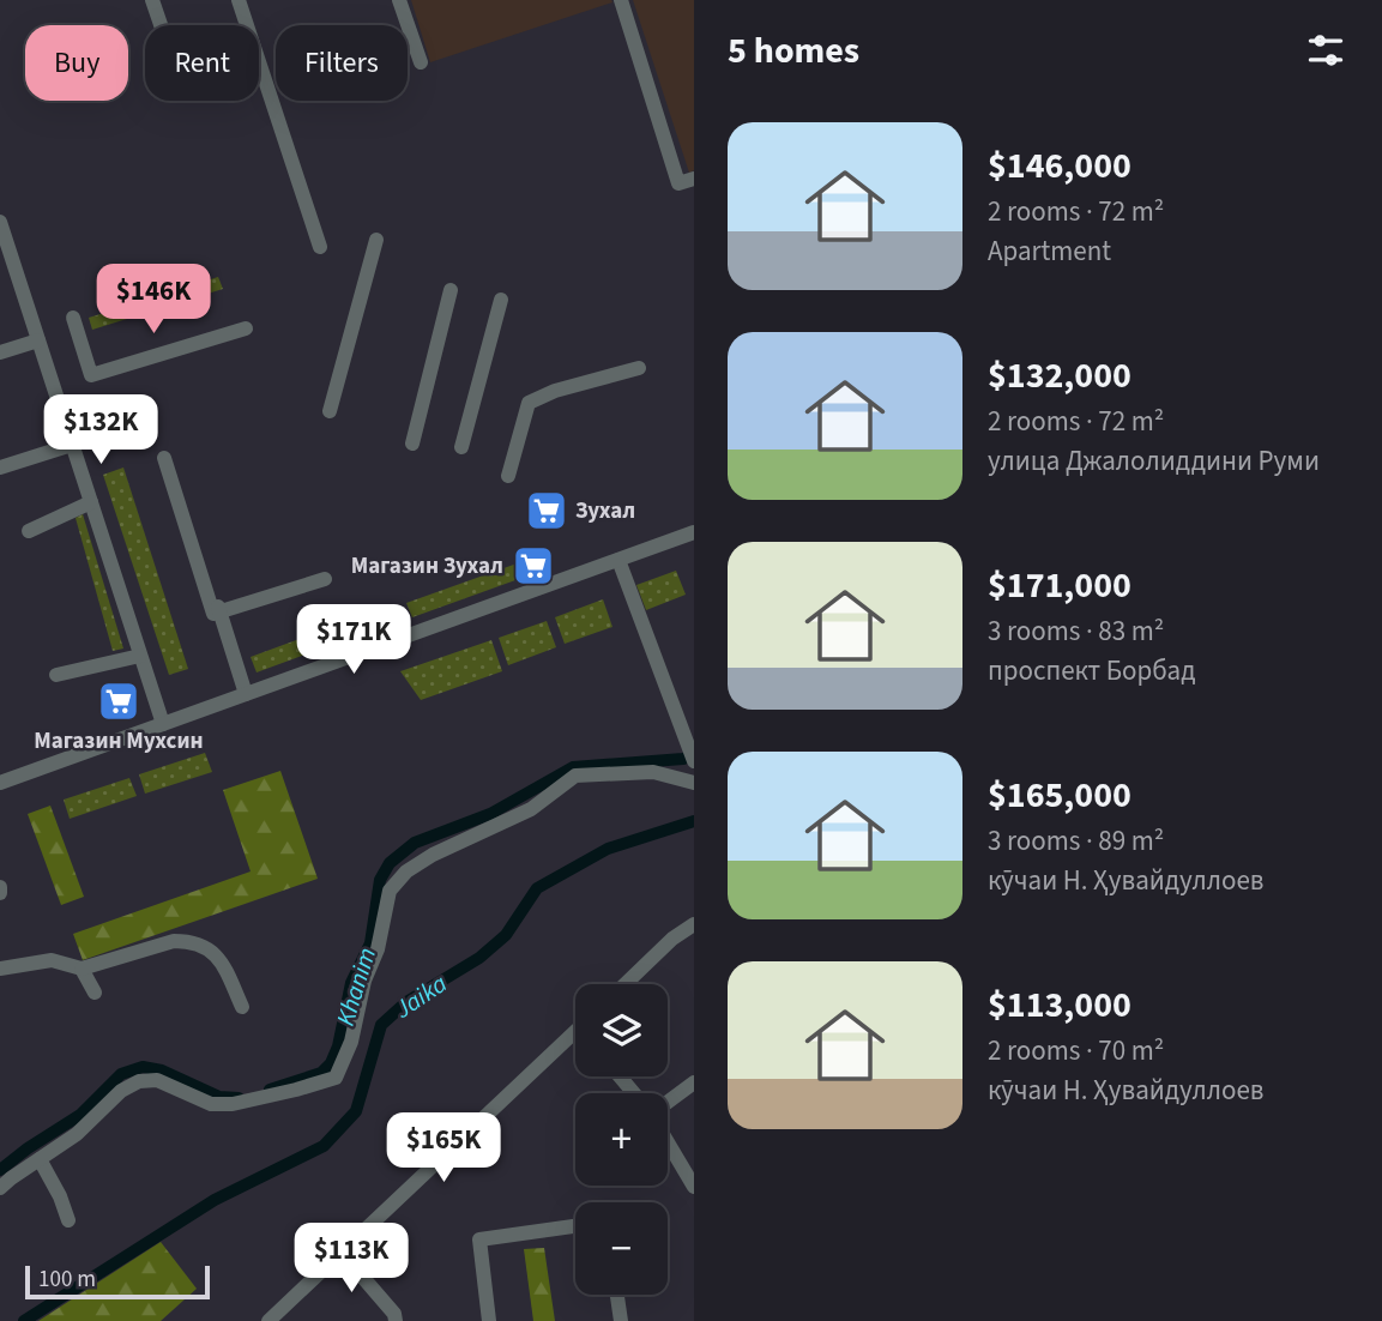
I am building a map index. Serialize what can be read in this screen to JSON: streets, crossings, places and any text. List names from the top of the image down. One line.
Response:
{"water":["Khanim","Jaika"],"places":{"supermarket":["Зухал","Магазин Зухал","Магазин Мухсин"]},"scale_bar":"100 m","page":{"heading":"5 homes","chip":["Buy","Rent","Filters"],"list":[{"name":"$146,000","note":"2 rooms · 72 m² · Apartment"},{"name":"$132,000","note":"2 rooms · 72 m² · улица Джалолиддини Руми"},{"name":"$171,000","note":"3 rooms · 83 m² · проспект Борбад"},{"name":"$165,000","note":"3 rooms · 89 m² · кӯчаи Н. Ҳувайдуллоев"},{"name":"$113,000","note":"2 rooms · 70 m² · кӯчаи Н. Ҳувайдуллоев"}],"price":["$146K","$132K","$171K","$165K","$113K"],"map_buttons":["+","−"],"scale":"100 m"}}
